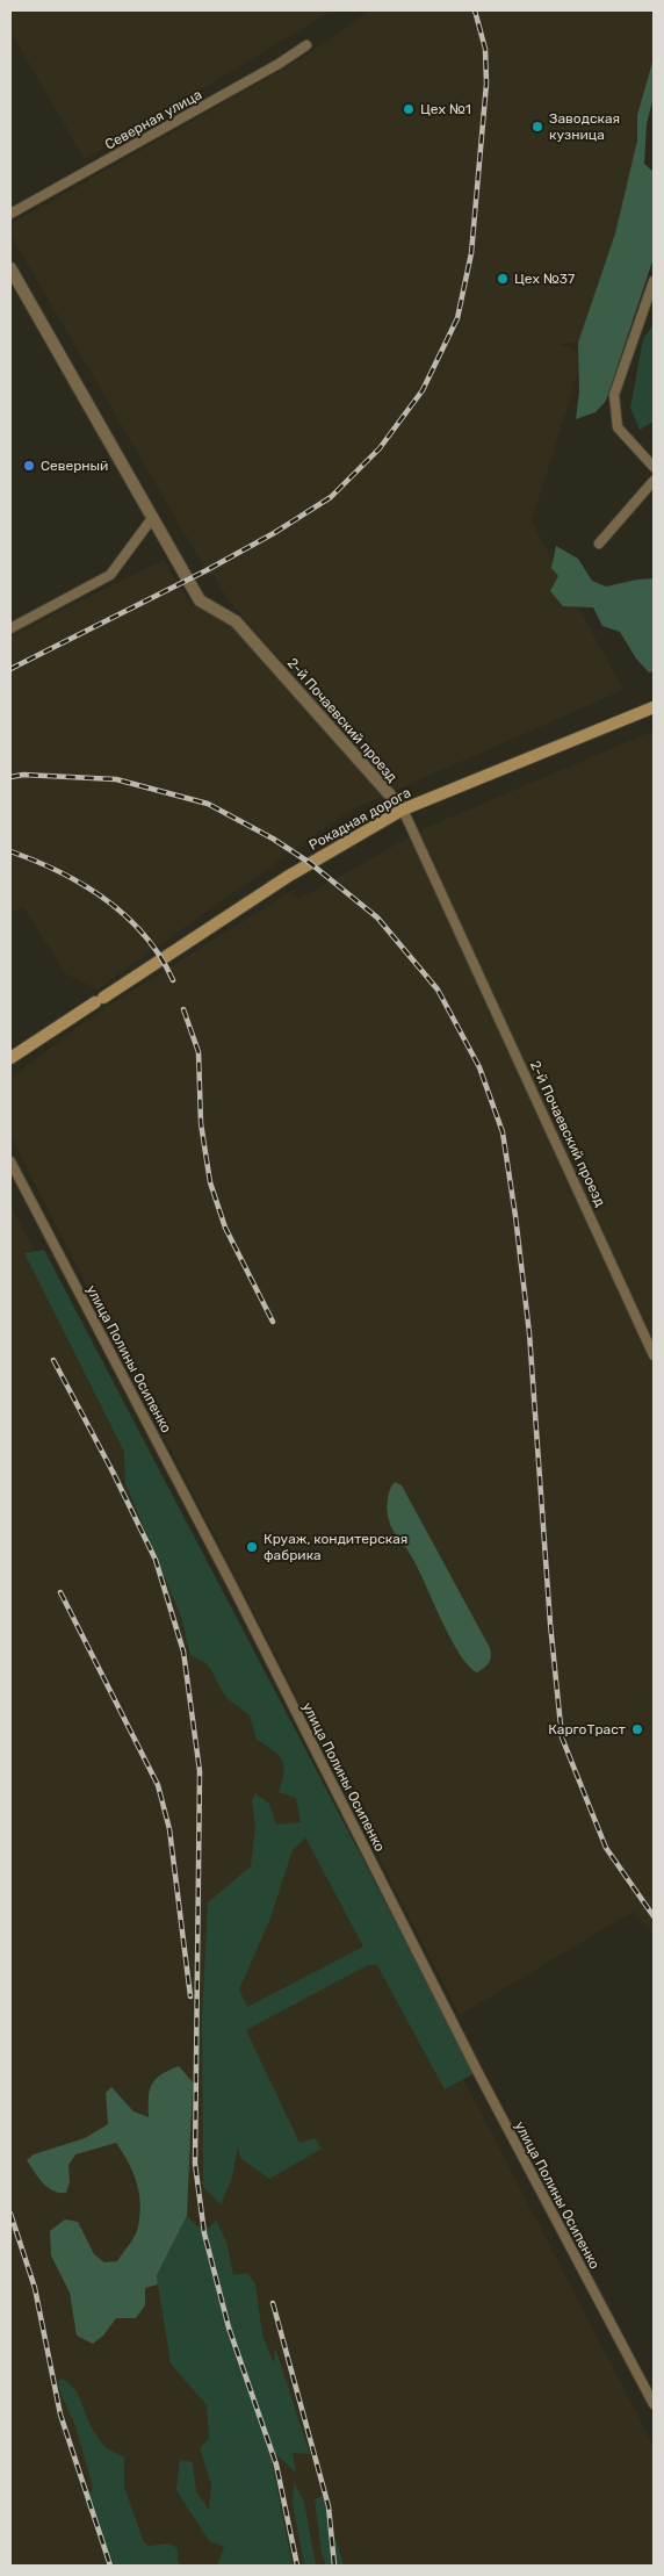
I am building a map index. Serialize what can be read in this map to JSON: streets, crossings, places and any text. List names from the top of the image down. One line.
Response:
{"streets":{"main road":["Рокадная дорога"],"street":["Северная улица","2-й Почаевский проезд","улица Полины Осипенко"]},"crossings":[["2-й Почаевский проезд","Рокадная дорога"]],"places":["Цех №1","Заводская кузница","Цех №37","Северный","Круаж, кондитерская фабрика","КаргоТраст"]}
